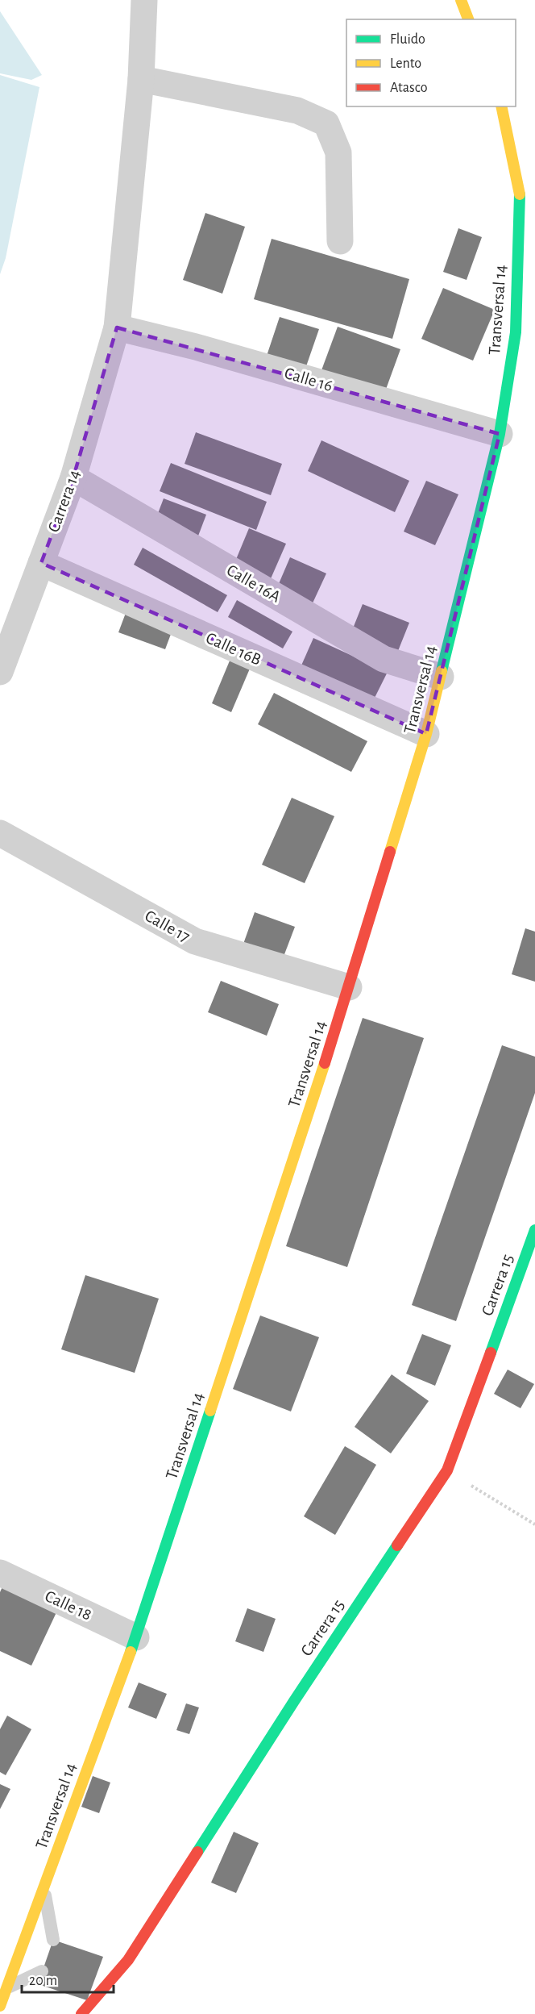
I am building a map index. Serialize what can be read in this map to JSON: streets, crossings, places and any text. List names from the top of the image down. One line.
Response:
{"streets":{"main road":["Transversal 14","Carrera 15"],"street":["Calle 16","Carrera 14","Calle 16A","Calle 16B","Calle 17","Calle 18"]},"crossings":[["Transversal 14","Calle 16"],["Transversal 14","Calle 16A"],["Transversal 14","Calle 16B"],["Transversal 14","Calle 17"],["Transversal 14","Calle 18"],["Calle 16","Carrera 14"],["Carrera 14","Calle 16A"],["Carrera 14","Calle 16B"]],"legend":["Fluido","Lento","Atasco"],"scale_bar":"20 m"}
